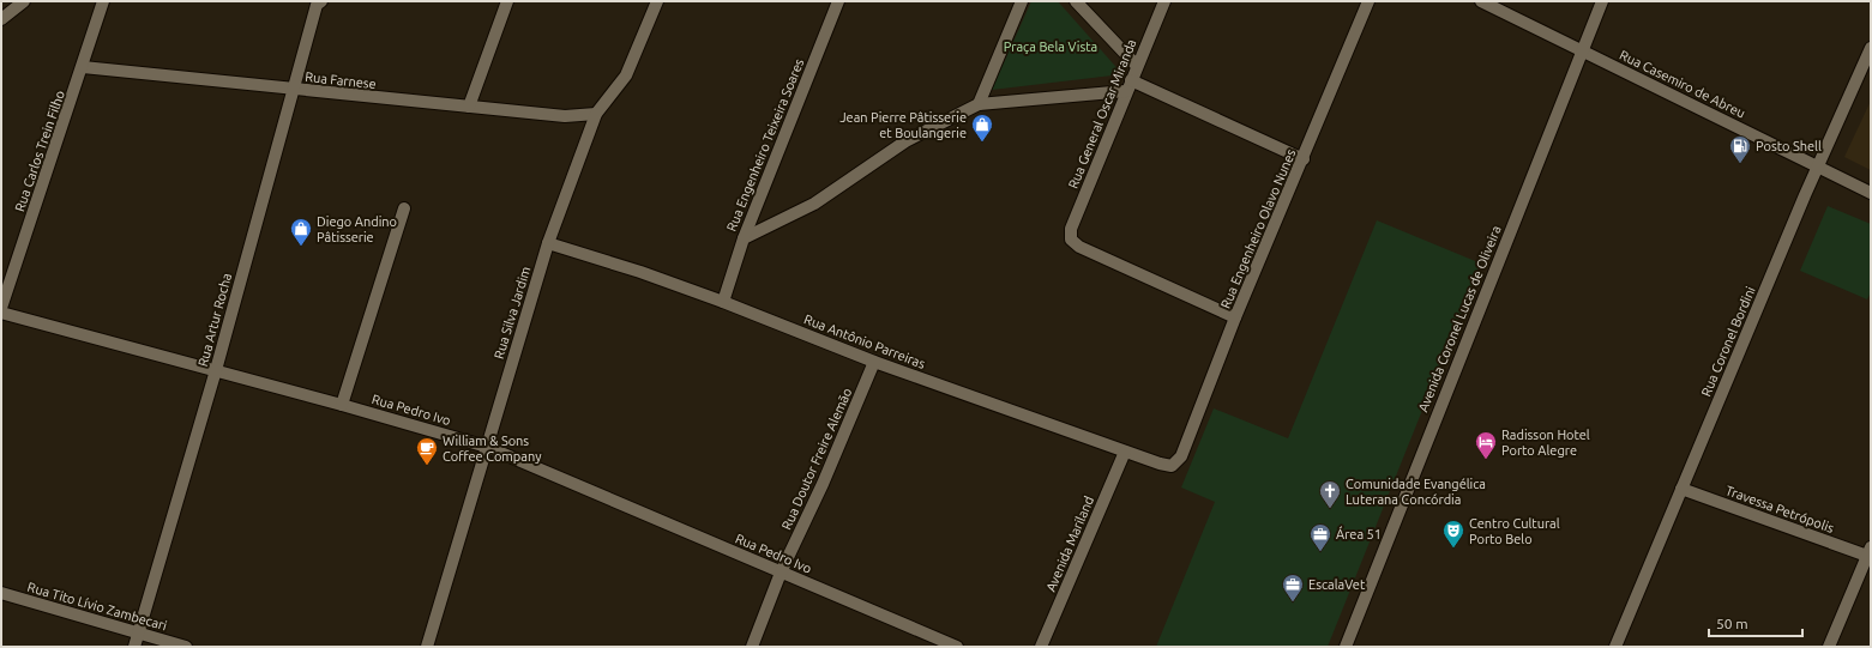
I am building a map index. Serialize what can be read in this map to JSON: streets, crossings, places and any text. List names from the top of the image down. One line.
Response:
{"streets":{"street":["Rua Farnese","Rua Casemiro de Abreu","Rua General Oscar Miranda","Rua Engenheiro Teixeira Soares","Rua Carlos Trein Filho","Rua Engenheiro Olavo Nunes","Rua Silva Jardim","Avenida Coronel Lucas de Oliveira","Rua Artur Rocha","Rua Antônio Parreiras","Rua Coronel Bordini","Rua Pedro Ivo","Rua Doutor Freire Alemão","Travessa Petrópolis","Avenida Mariland","Rua Tito Lívio Zambecari"]},"crossings":[["Rua Farnese","Rua Carlos Trein Filho"],["Rua Farnese","Rua Silva Jardim"],["Rua Farnese","Rua Artur Rocha"],["Rua Casemiro de Abreu","Avenida Coronel Lucas de Oliveira"],["Rua Casemiro de Abreu","Rua Coronel Bordini"],["Rua General Oscar Miranda","Rua Engenheiro Olavo Nunes"],["Rua Engenheiro Teixeira Soares","Rua Antônio Parreiras"],["Rua Engenheiro Olavo Nunes","Rua Antônio Parreiras"],["Rua Silva Jardim","Rua Antônio Parreiras"],["Rua Silva Jardim","Rua Pedro Ivo"],["Rua Artur Rocha","Rua Pedro Ivo"],["Rua Artur Rocha","Rua Tito Lívio Zambecari"],["Rua Antônio Parreiras","Rua Doutor Freire Alemão"],["Rua Antônio Parreiras","Avenida Mariland"],["Rua Coronel Bordini","Travessa Petrópolis"],["Rua Pedro Ivo","Rua Doutor Freire Alemão"]],"parks":["Praça Bela Vista"],"places":{"shop":["Jean Pierre Pâtisserie et Boulangerie","Diego Andino Pâtisserie"],"fuel station":["Posto Shell"],"hotel":["Radisson Hotel Porto Alegre"],"cafe":["William & Sons Coffee Company"],"church":["Comunidade Evangélica Luterana Concórdia"],"theatre":["Centro Cultural Porto Belo"],"office":["Área 51","EscalaVet"]},"scale_bar":"50 m"}
